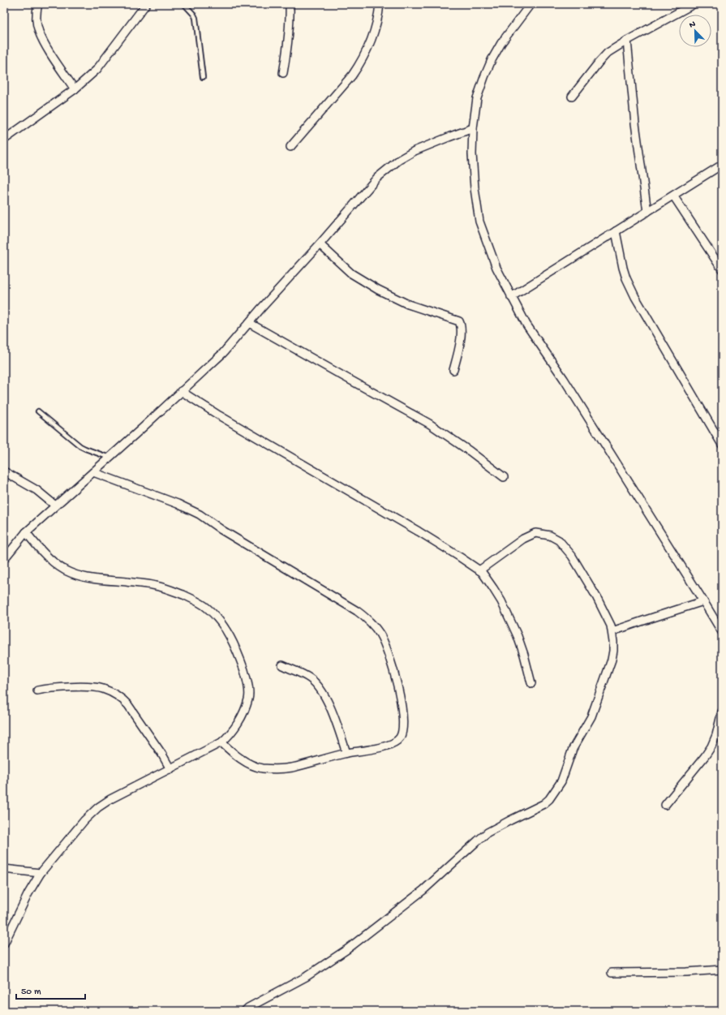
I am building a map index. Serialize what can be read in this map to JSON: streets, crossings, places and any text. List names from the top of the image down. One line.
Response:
{"scale_bar":"50 m","north":"top left"}
